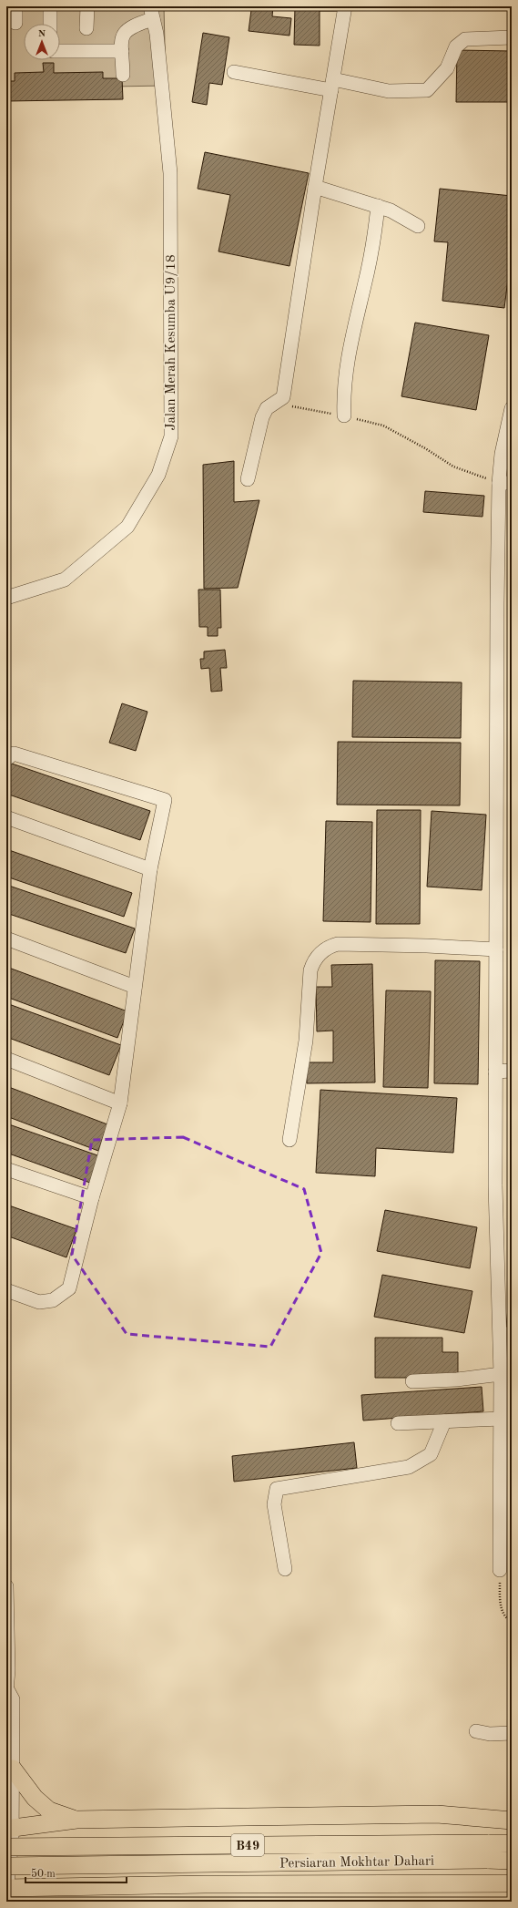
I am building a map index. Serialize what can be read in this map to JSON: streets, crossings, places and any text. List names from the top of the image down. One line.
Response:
{"streets":{"main road":["B49","Persiaran Mokhtar Dahari"],"street":["Jalan Merah Kesumba U9/18"]},"scale_bar":"50 m","north":"top"}
